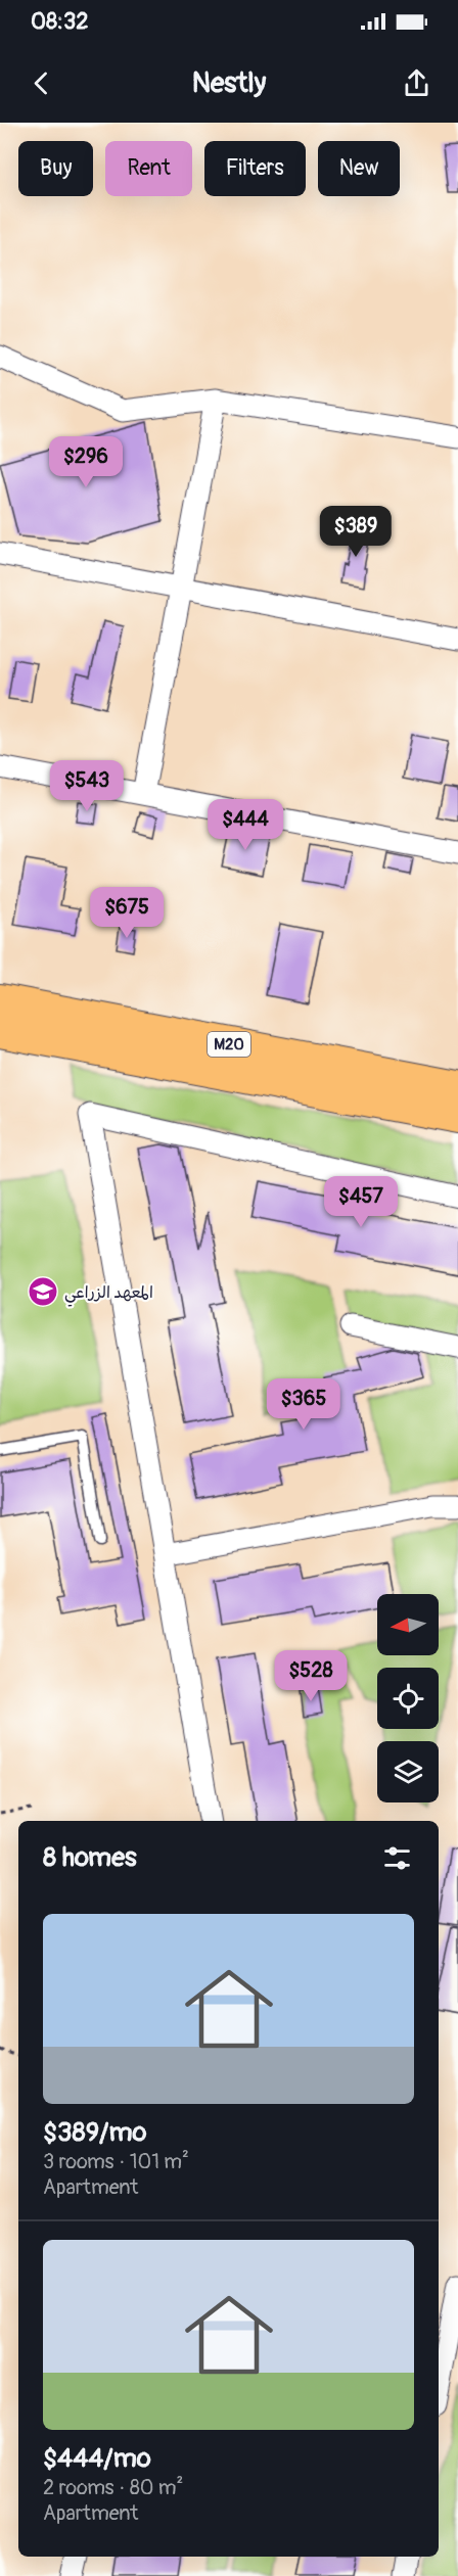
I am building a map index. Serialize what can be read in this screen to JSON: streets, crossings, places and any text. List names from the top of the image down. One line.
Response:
{"streets":{"main road":["M20"]},"places":{"school or university":["المعهد الزراعي"]},"north":"left","page":{"status":"08:32","header":"Nestly","chip":["Buy","Rent","Filters","New"],"price":["$296","$389","$543","$444","$675","$457","$365","$528"],"heading":"8 homes","list":[{"name":"$389/mo","note":"3 rooms · 101 m² · Apartment"},{"name":"$444/mo","note":"2 rooms · 80 m² · Apartment"}]}}
